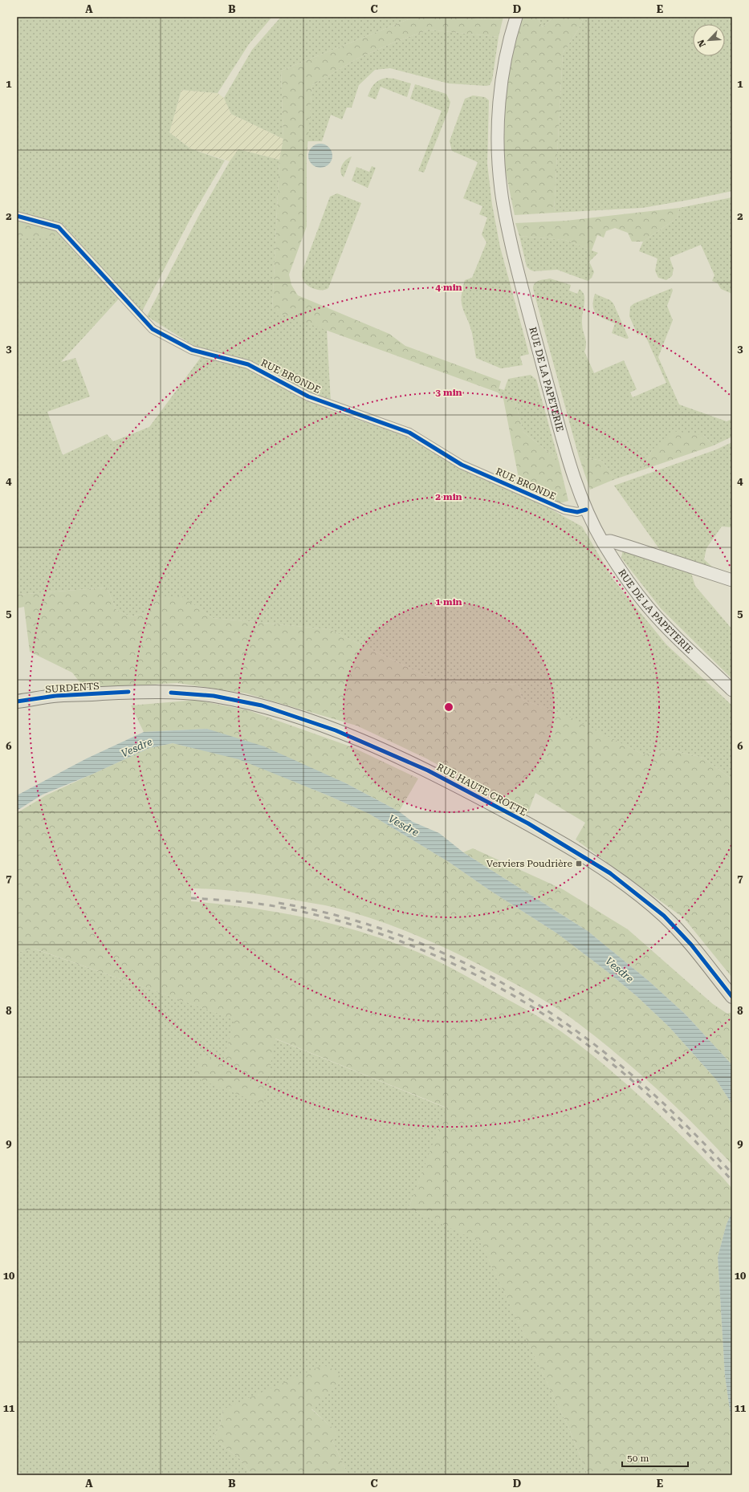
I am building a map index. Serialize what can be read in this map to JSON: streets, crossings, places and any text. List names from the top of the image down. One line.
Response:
{"streets":{"main road":["RUE DE LA PAPETERIE","SURDENTS","RUE HAUTE CROTTE"],"street":["RUE BRONDE"]},"crossings":[["RUE BRONDE","RUE DE LA PAPETERIE"],["SURDENTS","RUE HAUTE CROTTE"]],"water":["Vesdre"],"places":{"transit":["Verviers Poudrière"]},"scale_bar":"50 m","north":"bottom left","grid":{"columns":["A","B","C","D","E"],"rows":["1","2","3","4","5","6","7","8","9","10","11"]},"rings":["4 min","3 min","2 min","1 min"]}
